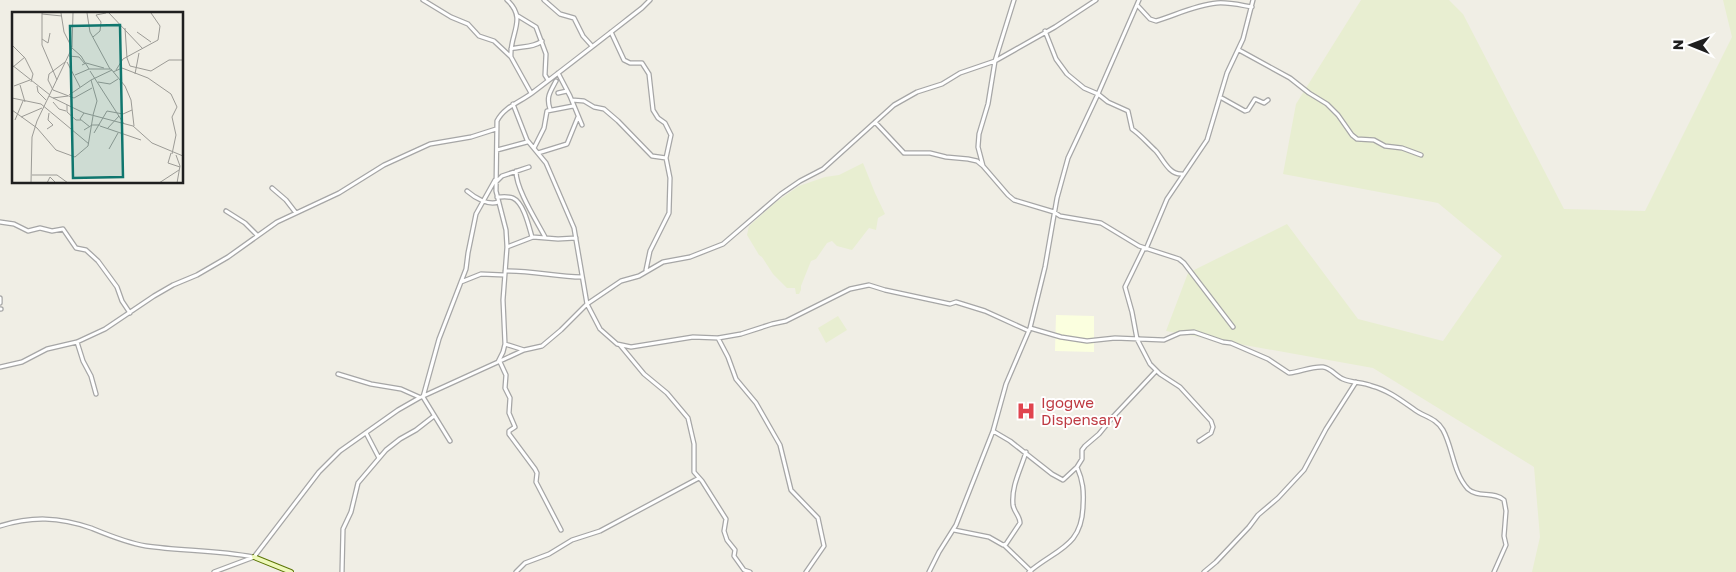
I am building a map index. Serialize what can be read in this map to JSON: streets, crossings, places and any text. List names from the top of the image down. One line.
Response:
{"places":{"hospital":["Igogwe Dispensary"]},"north":"left"}
